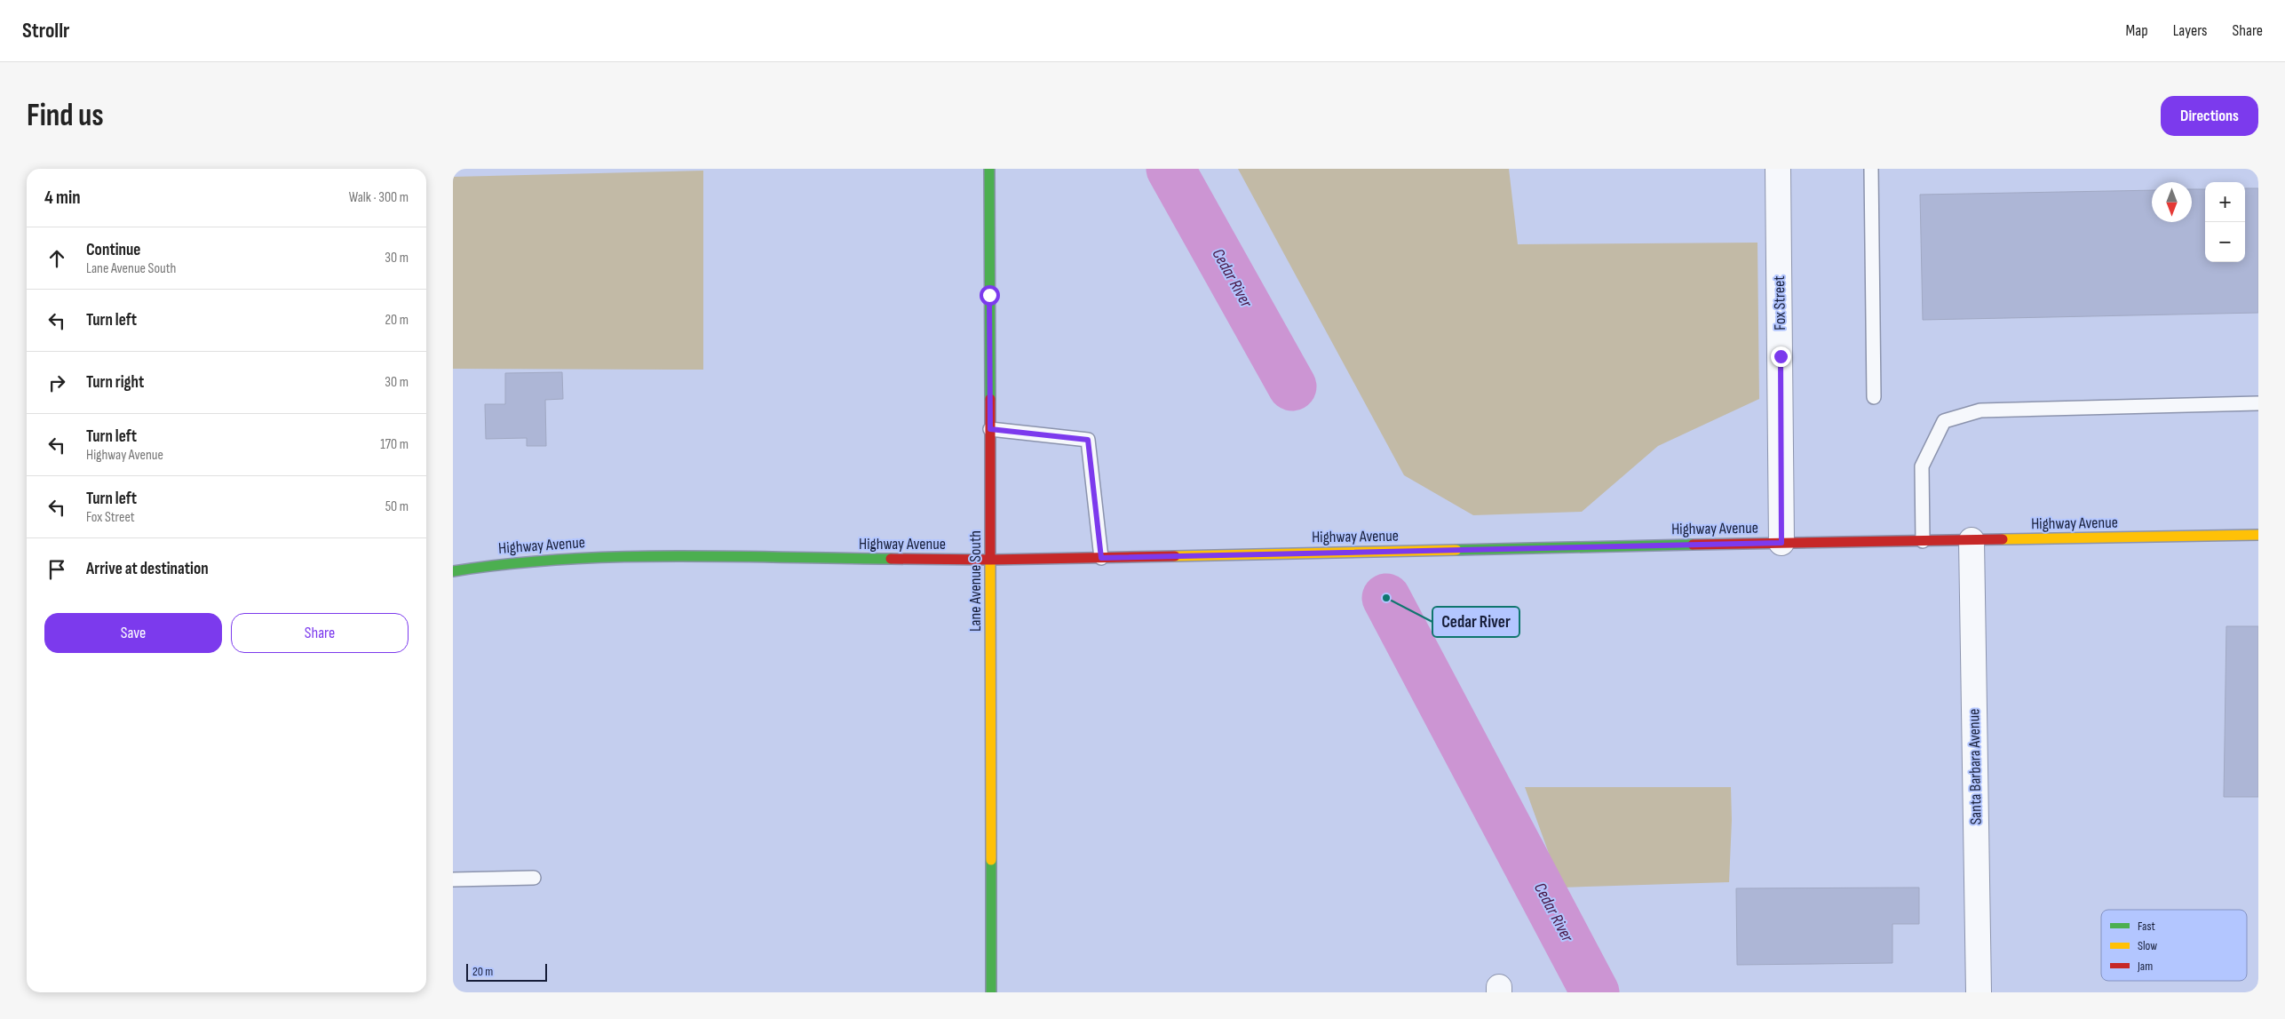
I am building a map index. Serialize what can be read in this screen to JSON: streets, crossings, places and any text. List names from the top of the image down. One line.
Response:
{"streets":{"street":["Fox Street","Highway Avenue","Lane Avenue South","Santa Barbara Avenue"]},"crossings":[["Fox Street","Highway Avenue"],["Highway Avenue","Lane Avenue South"],["Highway Avenue","Santa Barbara Avenue"]],"water":["Cedar River"],"places":["Cedar River"],"legend":["Fast","Slow","Jam"],"scale_bar":"20 m","north":"bottom","page":{"header":"Strollr","nav":["Map","Layers","Share"],"buttons":["Directions",["Save","Share"]],"title":"Find us","heading":["4 min","Walk · 300 m"],"map_buttons":["+","−"],"list":[["Continue","Lane Avenue South","30 m"],["Turn left","20 m"],["Turn right","30 m"],["Turn left","Highway Avenue","170 m"],["Turn left","Fox Street","50 m"],"Arrive at destination"],"scale":"20 m"}}
